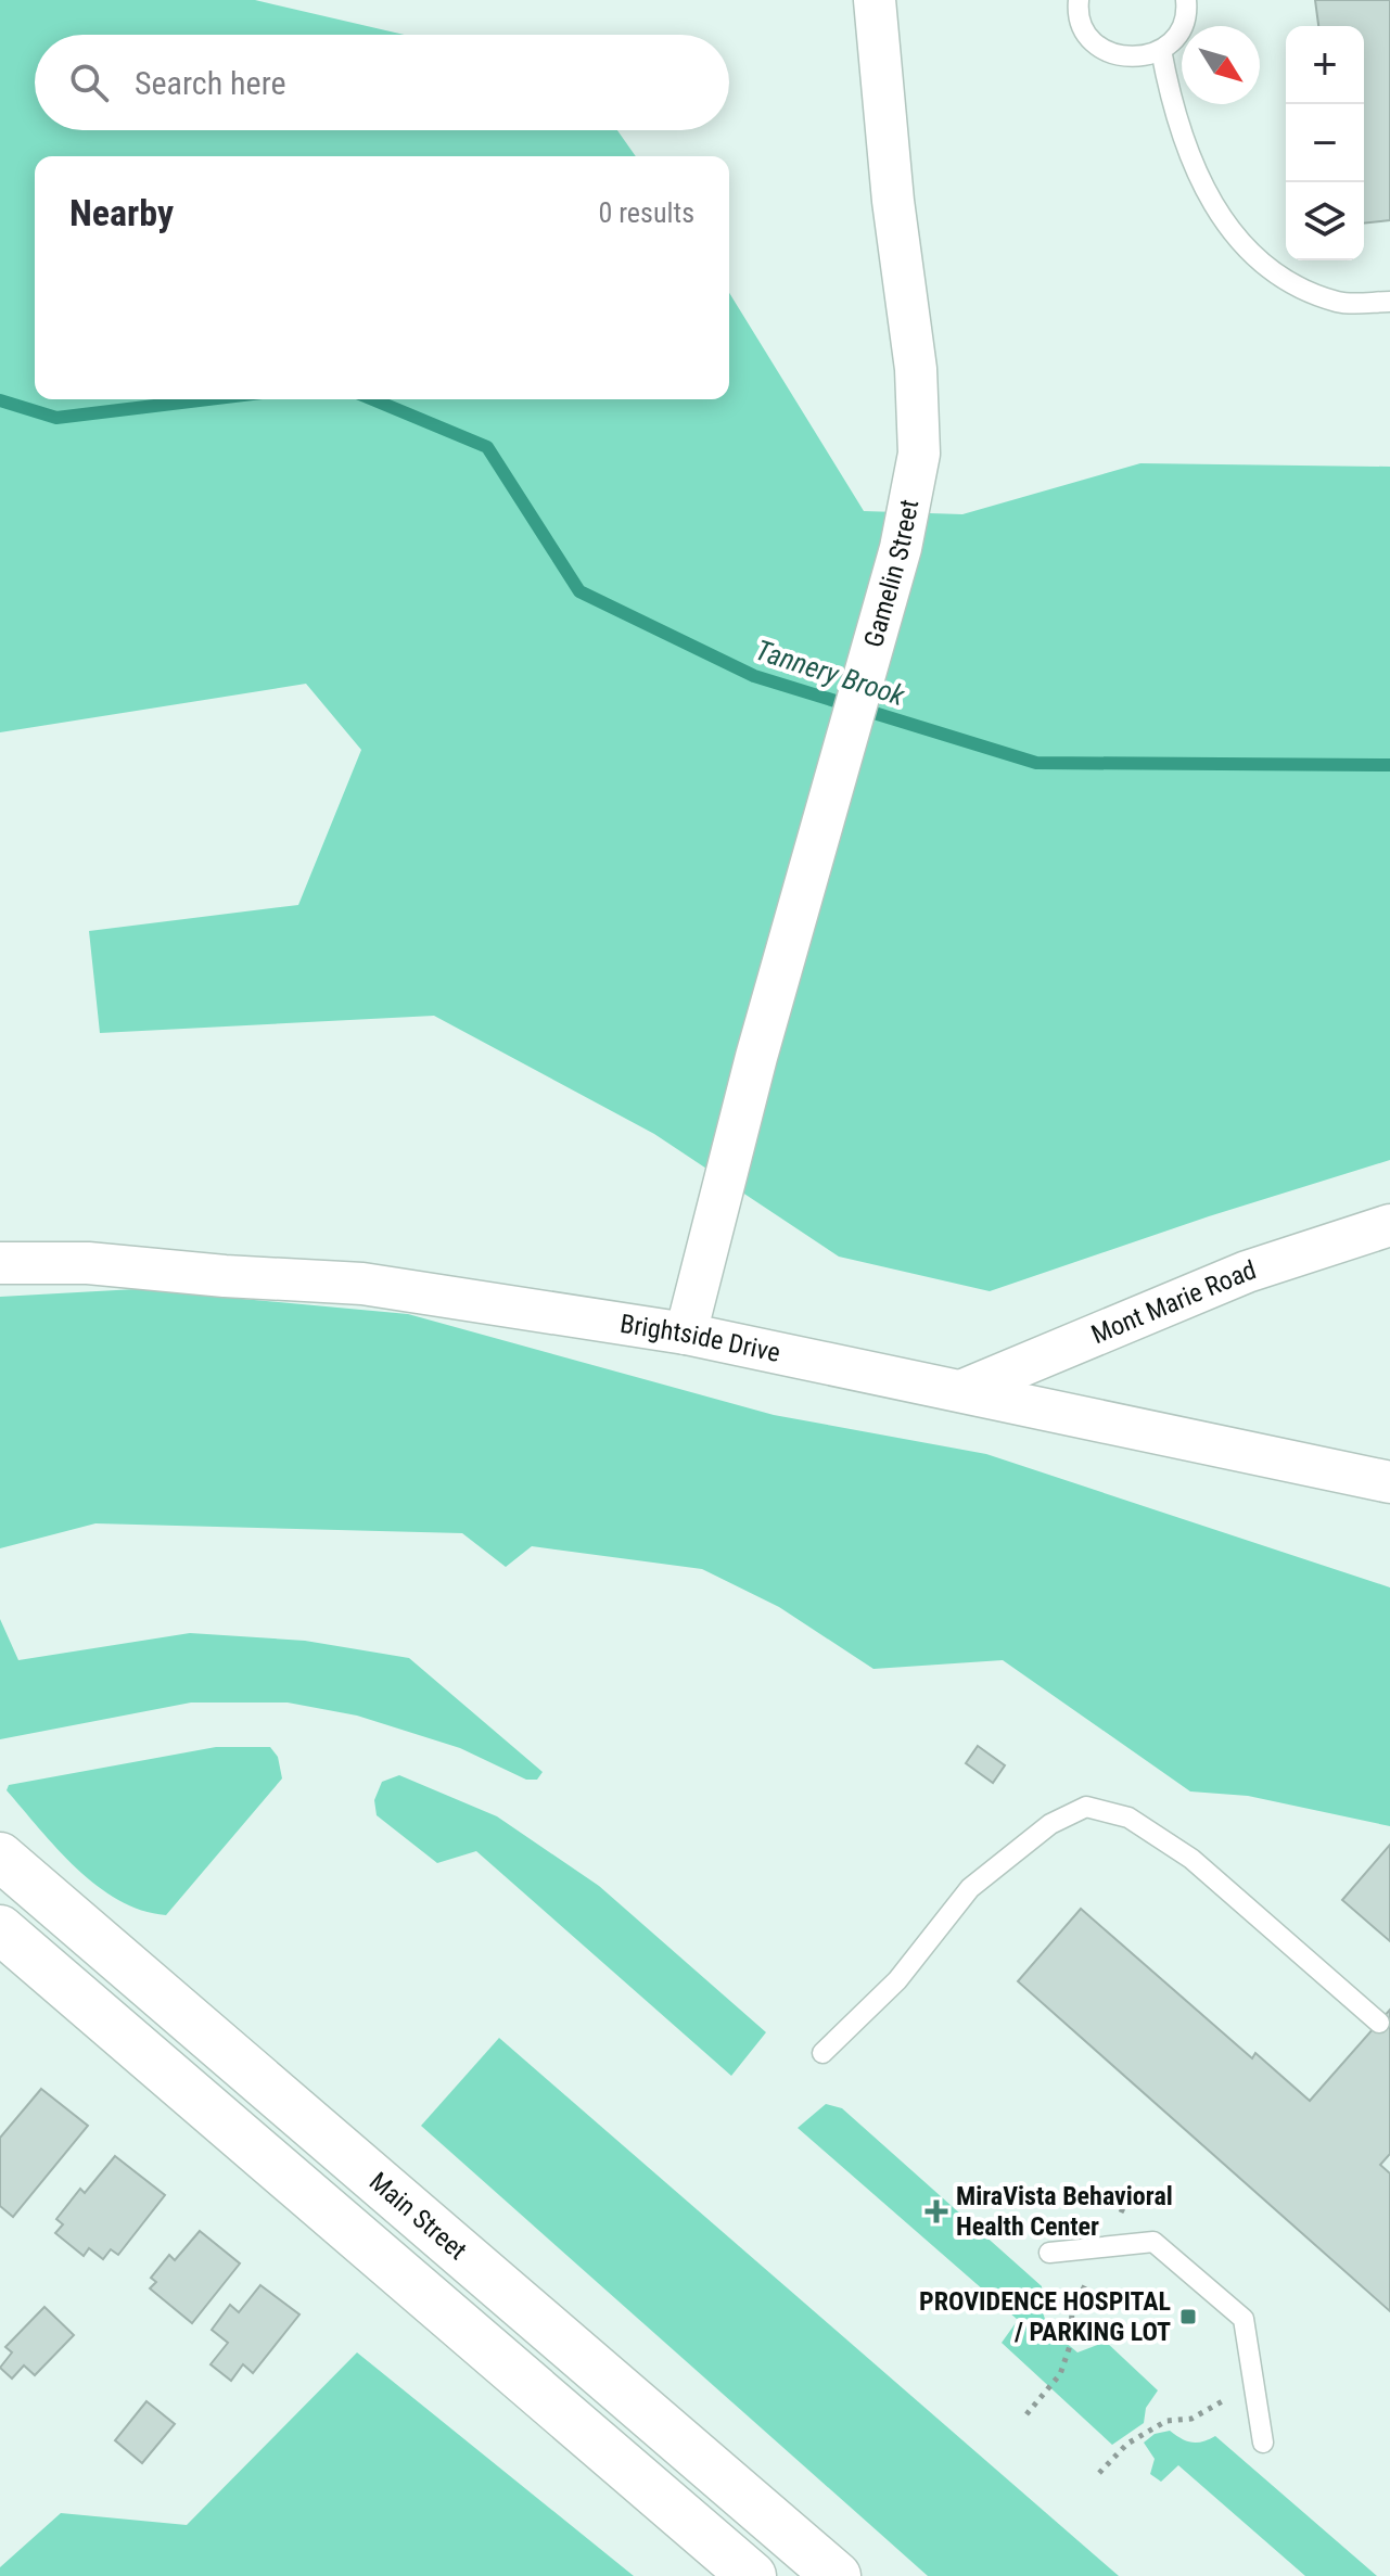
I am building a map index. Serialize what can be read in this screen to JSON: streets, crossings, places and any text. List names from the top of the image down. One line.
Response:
{"streets":{"main road":["Main Street"],"street":["Gamelin Street","Mont Marie Road","Brightside Drive"]},"crossings":[["Gamelin Street","Brightside Drive"],["Mont Marie Road","Brightside Drive"]],"water":["Tannery Brook"],"places":{"health":["MiraVista Behavioral Health Center"],"transit":["PROVIDENCE HOSPITAL / PARKING LOT"]},"north":"bottom right","page":{"map_buttons":["+","−"],"search":"Search here","heading":["Nearby","0 results"]}}
